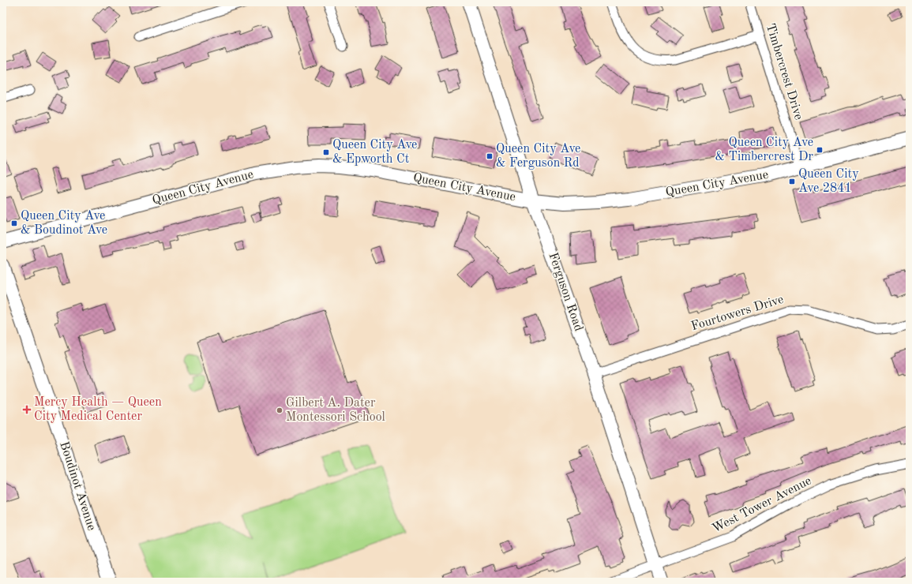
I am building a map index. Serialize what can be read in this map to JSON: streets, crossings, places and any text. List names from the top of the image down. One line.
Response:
{"streets":{"street":["Timbercrest Drive","Queen City Avenue","Ferguson Road","Fourtowers Drive","Boudinot Avenue","West Tower Avenue"]},"crossings":[["Timbercrest Drive","Queen City Avenue"],["Queen City Avenue","Ferguson Road"],["Ferguson Road","Fourtowers Drive"],["Ferguson Road","West Tower Avenue"]],"places":{"transit":["Queen City Ave & Timbercrest Dr","Queen City Ave & Epworth Ct","Queen City Ave & Ferguson Rd","Queen City Ave 2841","Queen City Ave & Boudinot Ave"],"health":["Mercy Health — Queen City Medical Center"],"other":["Gilbert A. Dater Montessori School"]}}
